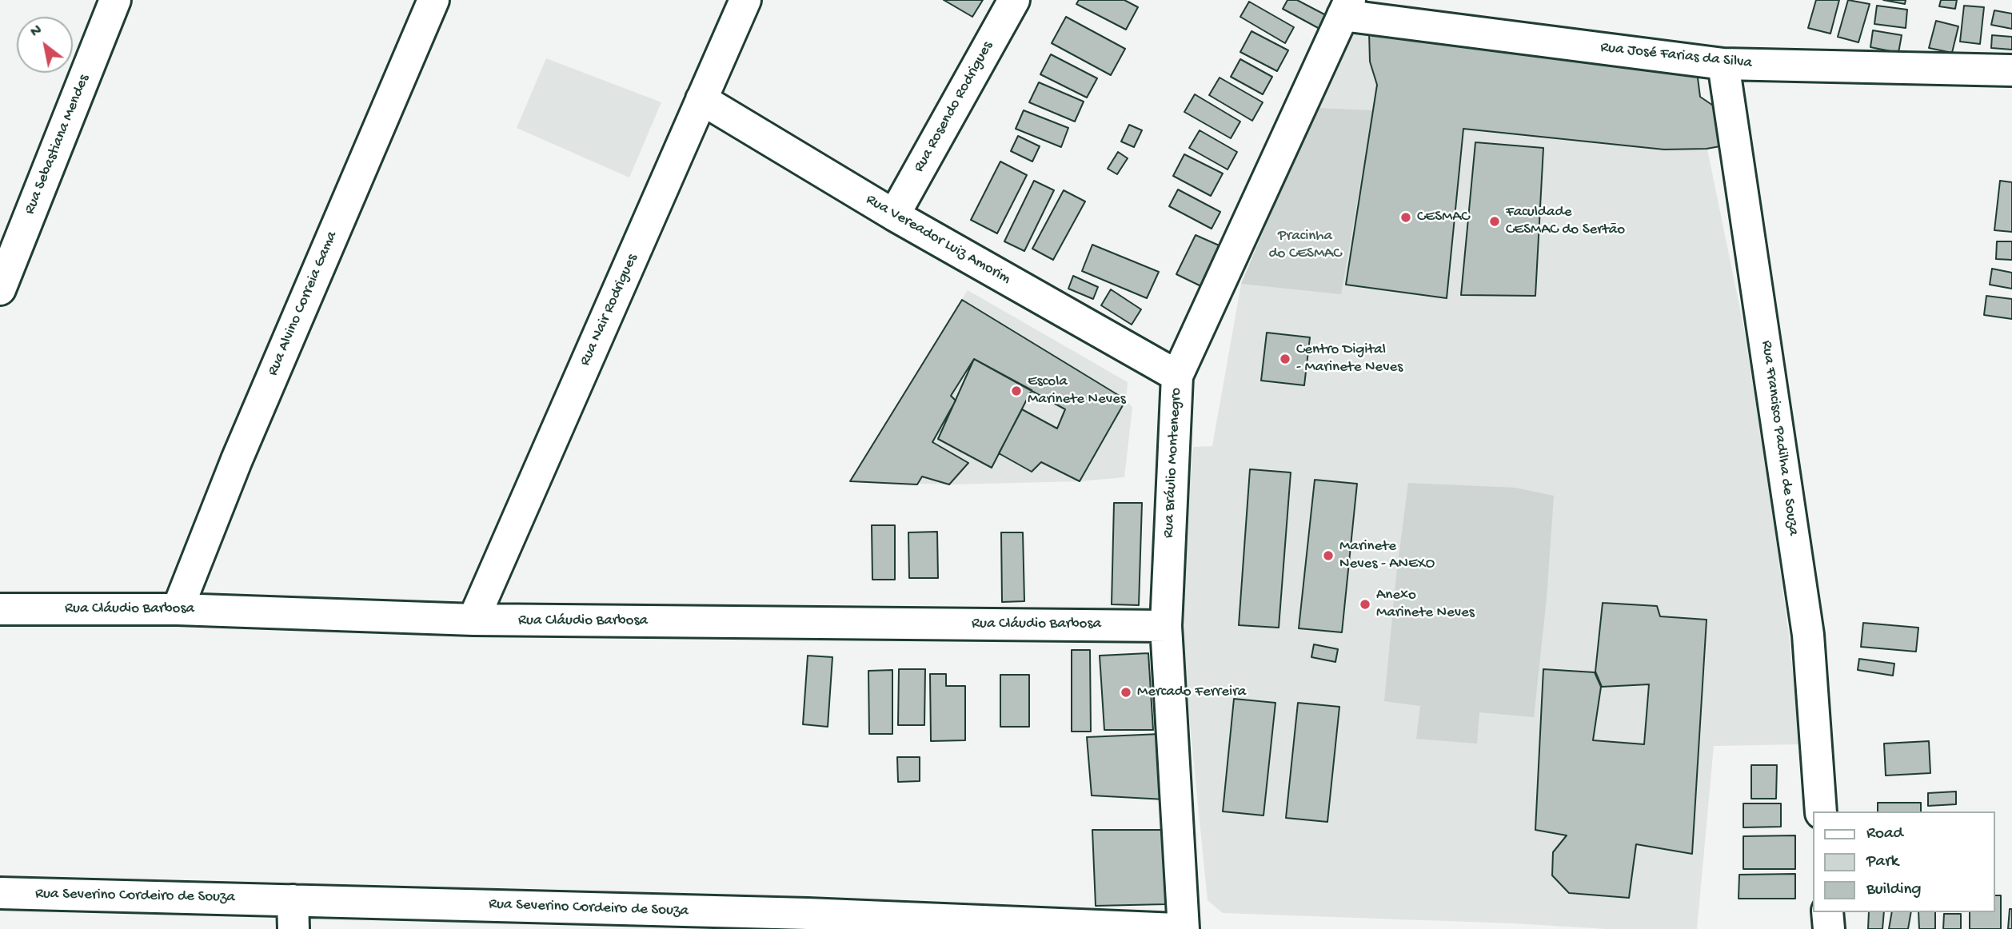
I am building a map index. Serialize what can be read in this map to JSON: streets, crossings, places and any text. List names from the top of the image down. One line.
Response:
{"streets":{"street":["Rua José Farias da Silva","Rua Rosendo Rodrigues","Rua Sebastiana Mendes","Rua Vereador Luiz Amorim","Rua Alvino Correia Gama","Rua Nair Rodrigues","Rua Francisco Padilha de Souza","Rua Bráulio Montenegro","Rua Cláudio Barbosa","Rua Severino Cordeiro de Souza"]},"crossings":[["Rua José Farias da Silva","Rua Francisco Padilha de Souza"],["Rua José Farias da Silva","Rua Bráulio Montenegro"],["Rua Rosendo Rodrigues","Rua Vereador Luiz Amorim"],["Rua Vereador Luiz Amorim","Rua Nair Rodrigues"],["Rua Vereador Luiz Amorim","Rua Bráulio Montenegro"],["Rua Alvino Correia Gama","Rua Cláudio Barbosa"],["Rua Nair Rodrigues","Rua Cláudio Barbosa"],["Rua Bráulio Montenegro","Rua Cláudio Barbosa"]],"parks":["Pracinha do CESMAC"],"places":["CESMAC","Faculdade CESMAC do Sertão","Centro Digital - Marinete Neves","Escola Marinete Neves","Marinete Neves - ANEXO","Anexo Marinete Neves","Mercado Ferreira"],"legend":["Road","Park","Building"],"north":"top left"}
